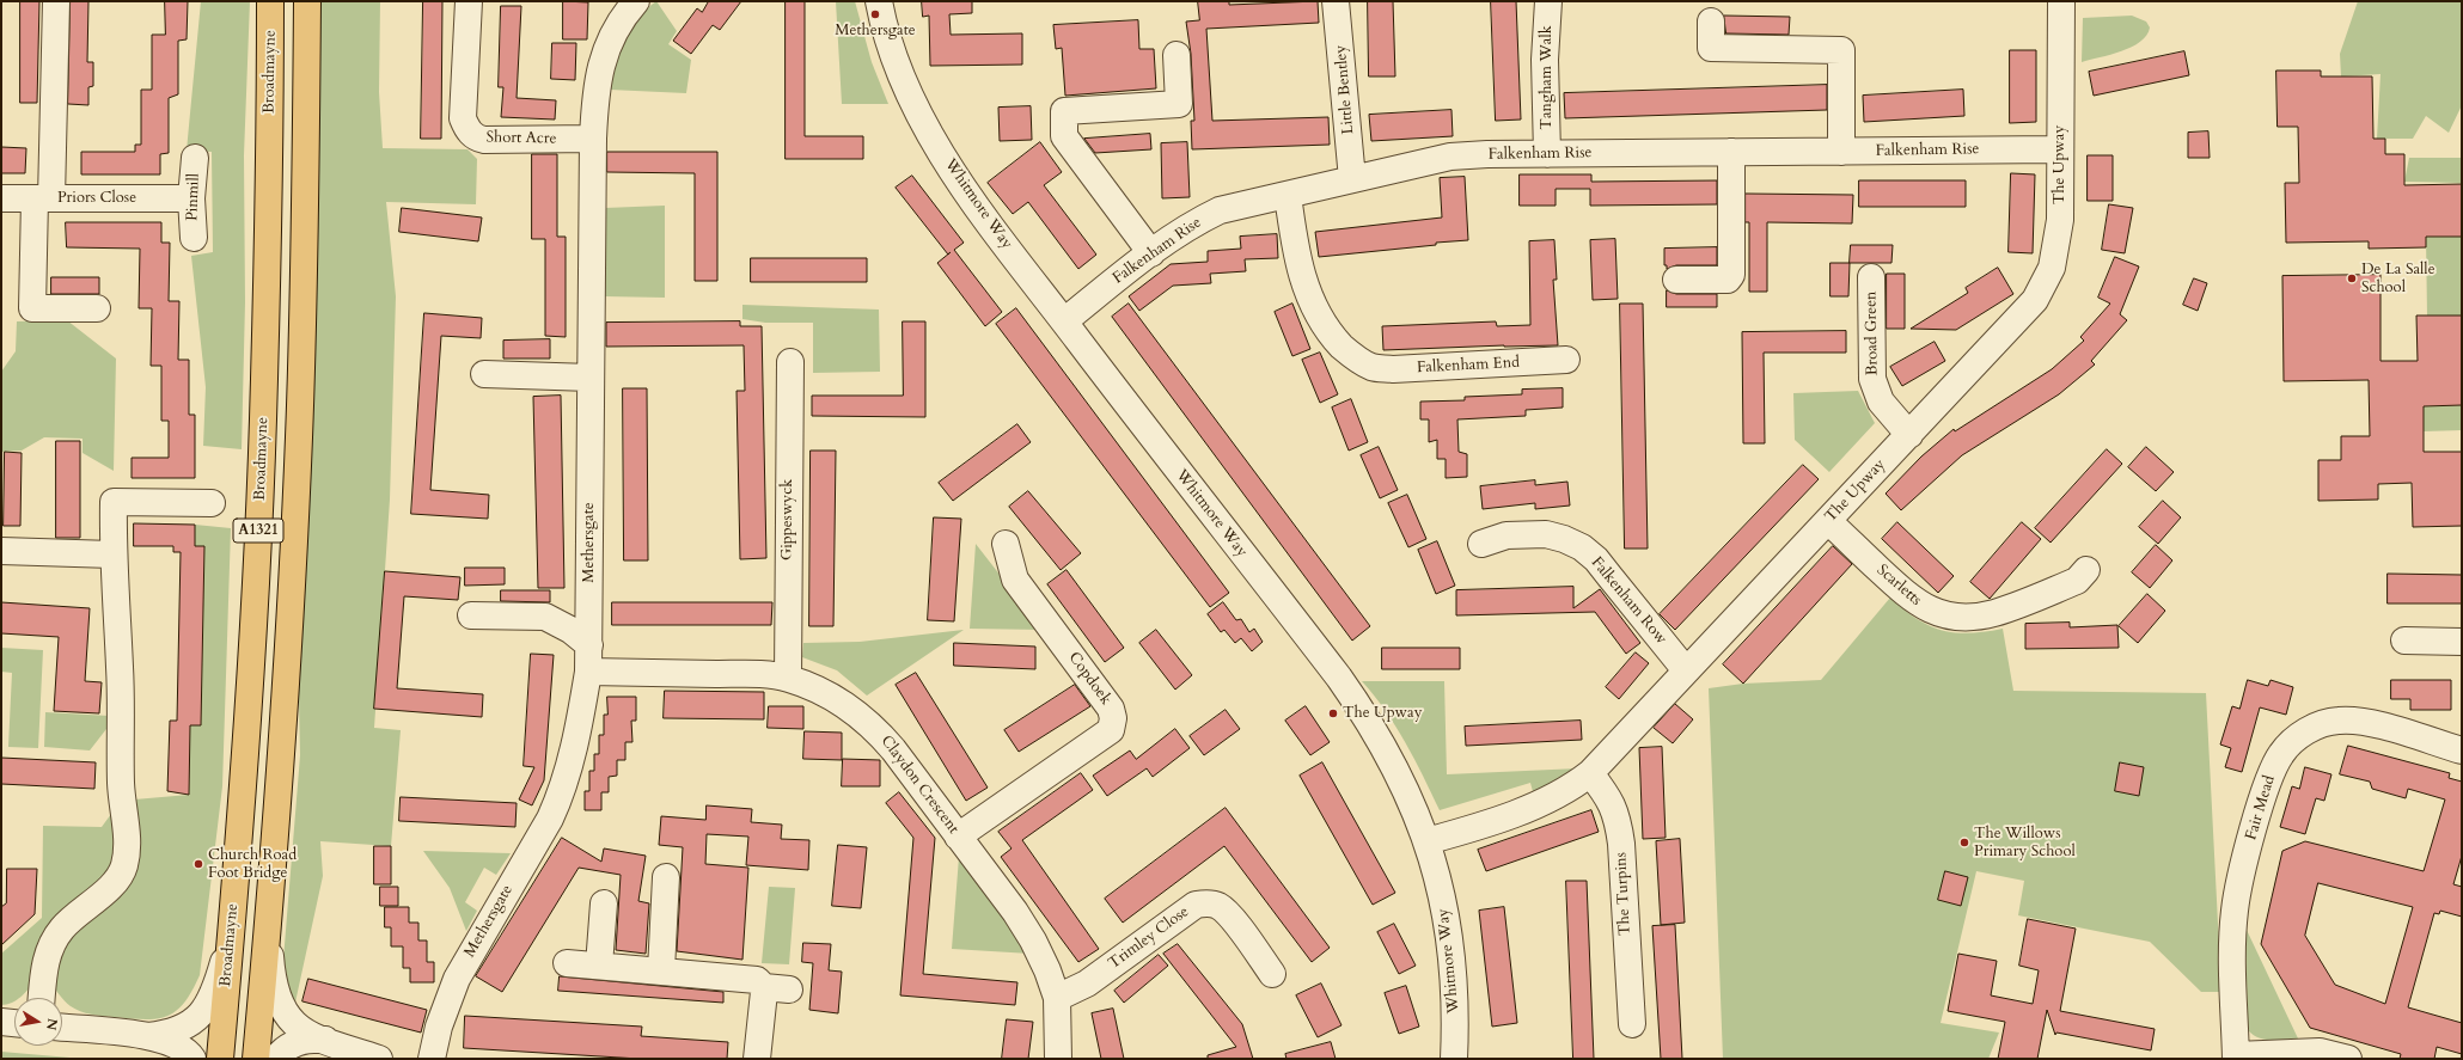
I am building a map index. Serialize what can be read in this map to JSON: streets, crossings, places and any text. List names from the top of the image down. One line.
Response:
{"streets":{"main road":["Broadmayne","A1321"],"street":["Tangham Walk","Little Bentley","Short Acre","Falkenham Rise","The Upway","Pinmill","Priors Close","Whitmore Way","Broad Green","Falkenham End","Gippeswyck","Methersgate","Scarletts","Falkenham Row","Copdoek","Claydon Crescent","Fair Mead","The Turpins","Trimley Close"]},"crossings":[["Tangham Walk","Falkenham Rise"],["Little Bentley","Falkenham Rise"],["Short Acre","Methersgate"],["Falkenham Rise","The Upway"],["Falkenham Rise","Whitmore Way"],["Falkenham Rise","Falkenham End"],["The Upway","Whitmore Way"],["The Upway","Broad Green"],["The Upway","Scarletts"],["The Upway","Falkenham Row"],["The Upway","The Turpins"],["Pinmill","Priors Close"],["Gippeswyck","Claydon Crescent"],["Methersgate","Claydon Crescent"],["Claydon Crescent","Trimley Close"]],"places":["Methersgate","De La Salle School","The Upway","The Willows Primary School","Church Road Foot Bridge"],"north":"right"}
